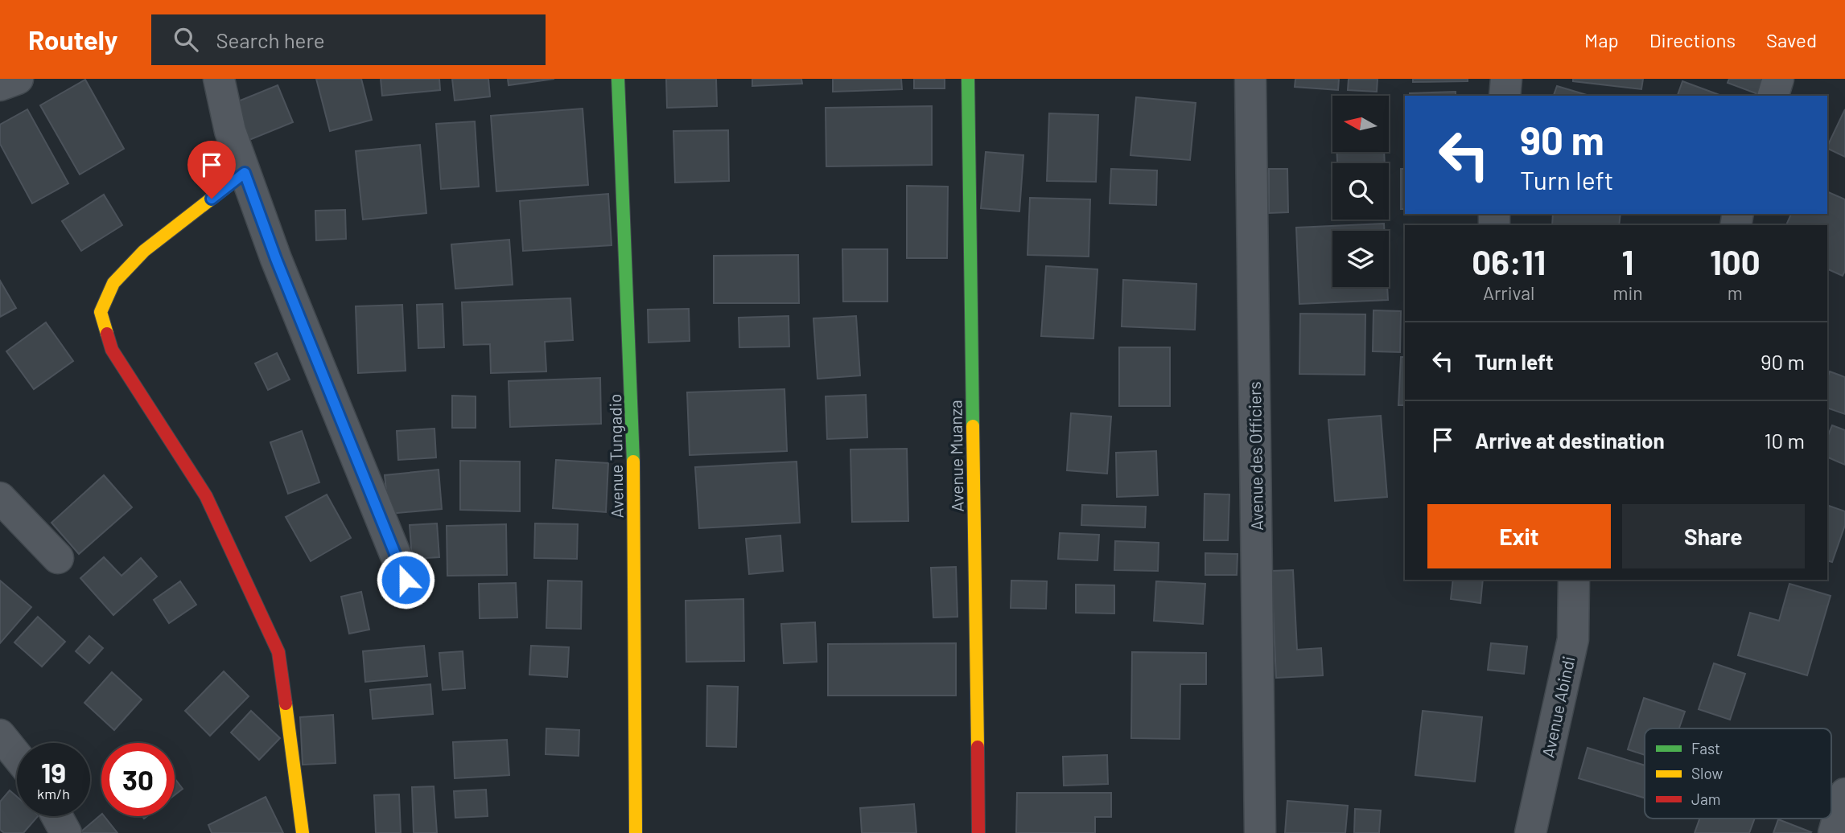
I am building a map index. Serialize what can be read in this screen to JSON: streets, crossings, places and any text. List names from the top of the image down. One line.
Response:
{"streets":{"street":["Avenue Tungadio","Avenue Muanza","Avenue des Officiers","Avenue Abindi"]},"legend":["Fast","Slow","Jam"],"north":"left","page":{"header":"Routely","search":"Search here","nav":["Map","Directions","Saved"],"turn":["90 m","Turn left"],"eta":["06:11","Arrival","1","min","100","m"],"list":[{"name":"Turn left","value":"90 m"},{"name":"Arrive at destination","value":"10 m"}],"buttons":["Exit","Share"],"speed":"19 km/h","limit":"30"}}
